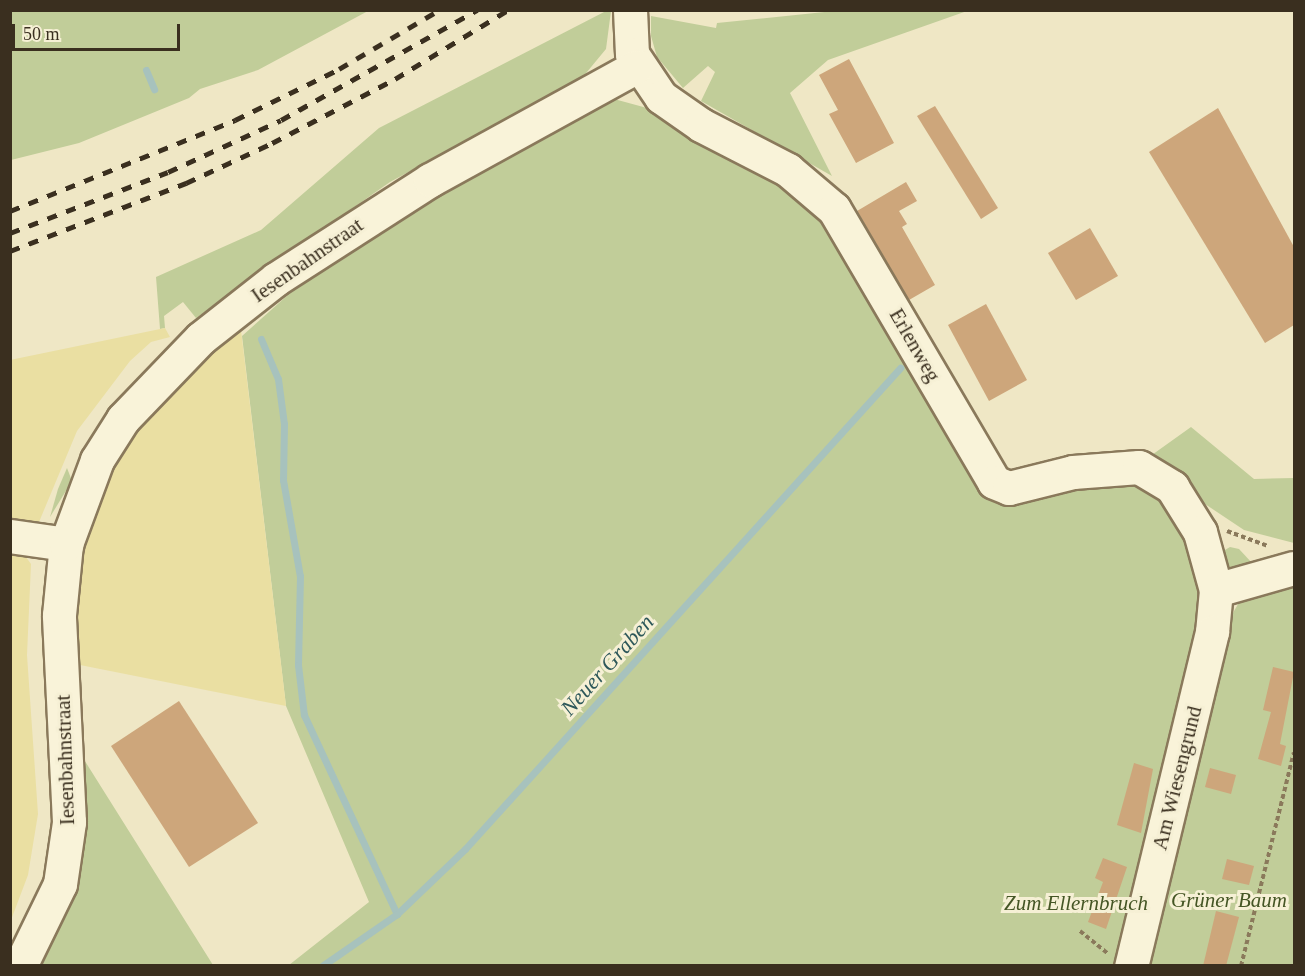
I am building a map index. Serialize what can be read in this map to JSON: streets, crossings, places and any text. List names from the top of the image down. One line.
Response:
{"streets":{"street":["Iesenbahnstraat","Erlenweg","Am Wiesengrund"]},"crossings":[["Iesenbahnstraat","Erlenweg"],["Erlenweg","Am Wiesengrund"]],"water":["Neuer Graben"],"parks":["Grüner Baum","Zum Ellernbruch"],"scale_bar":"50 m"}
